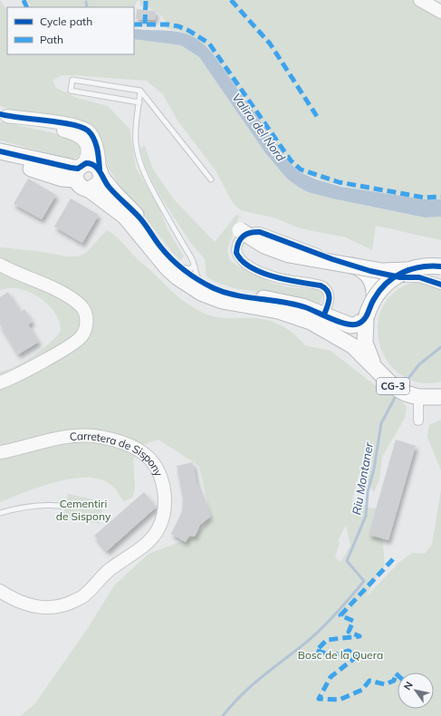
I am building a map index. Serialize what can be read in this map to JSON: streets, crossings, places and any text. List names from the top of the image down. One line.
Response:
{"streets":{"highway":["CG-3"],"main road":["Carretera de Sispony"]},"water":["Valira del Nord","Riu Montaner"],"parks":["Cementiri de Sispony","Bosc de la Quera"],"legend":["Cycle path","Path"],"north":"top left"}
